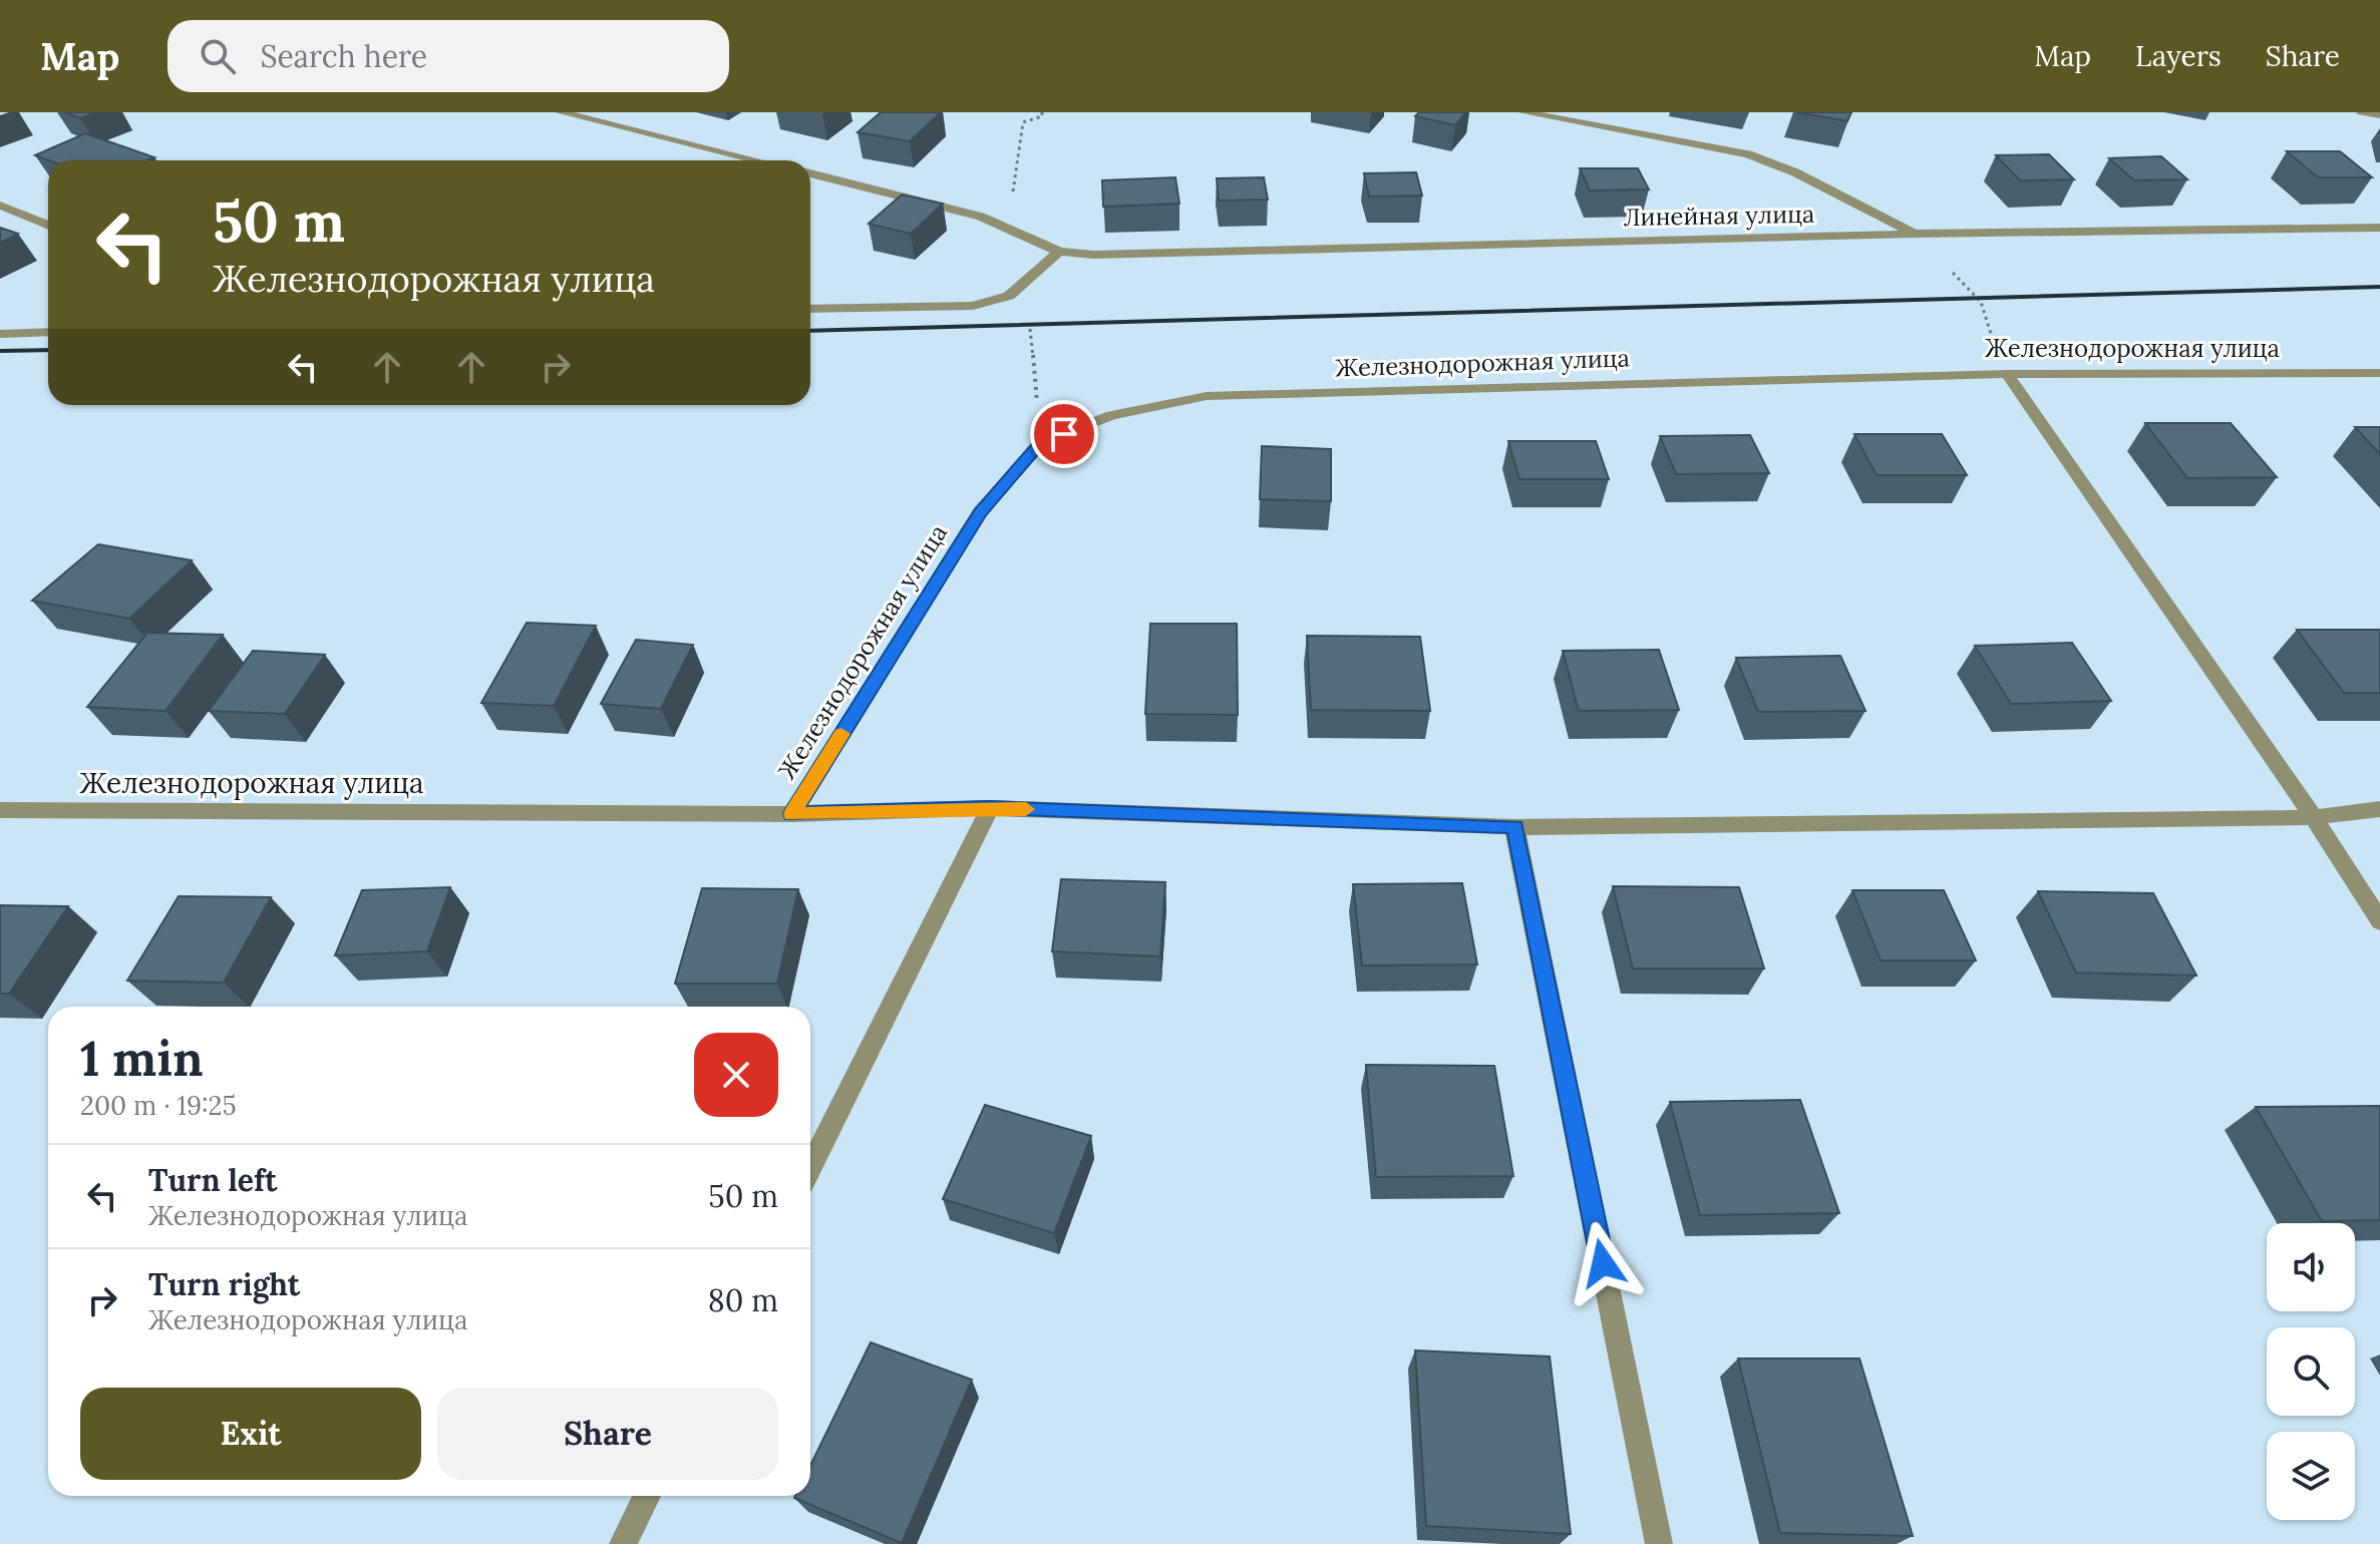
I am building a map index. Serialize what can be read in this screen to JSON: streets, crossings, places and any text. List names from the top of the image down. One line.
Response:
{"streets":{"street":["Линейная улица","Железнодорожная улица"]},"page":{"header":"Map","search":"Search here","nav":["Map","Layers","Share"],"turn":["50 m","Железнодорожная улица"],"heading":["1 min","200 m · 19:25"],"list":[{"name":"Turn left","note":"Железнодорожная улица","value":"50 m"},{"name":"Turn right","note":"Железнодорожная улица","value":"80 m"}],"buttons":["Exit","Share"]}}
